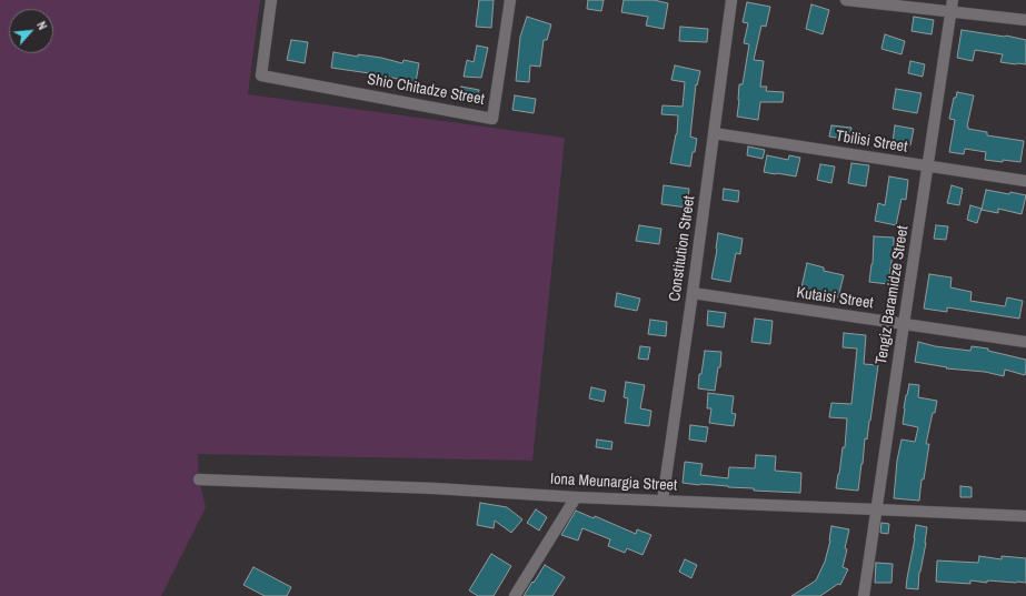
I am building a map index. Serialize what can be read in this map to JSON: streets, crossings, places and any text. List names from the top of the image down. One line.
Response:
{"streets":{"street":["Shio Chitadze Street","Tbilisi Street","Constitution Street","Tengiz Baramidze Street","Kutaisi Street","Iona Meunargia Street"]},"crossings":[["Tbilisi Street","Constitution Street"],["Tbilisi Street","Tengiz Baramidze Street"],["Constitution Street","Kutaisi Street"],["Constitution Street","Iona Meunargia Street"],["Tengiz Baramidze Street","Kutaisi Street"],["Tengiz Baramidze Street","Iona Meunargia Street"]],"north":"top right"}
